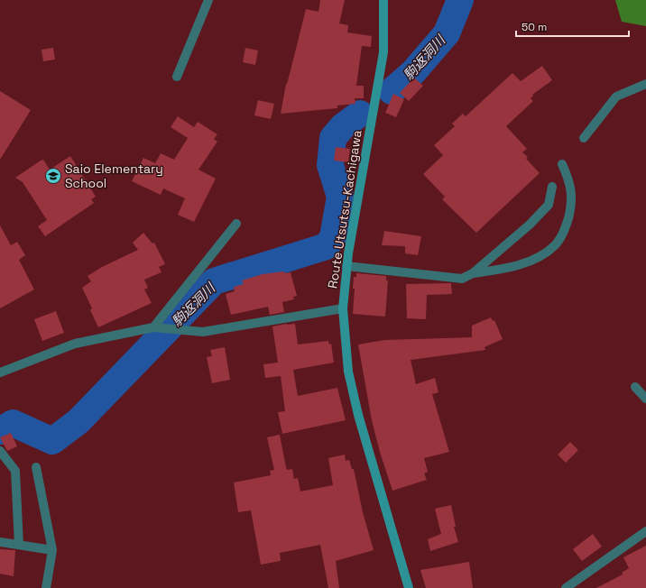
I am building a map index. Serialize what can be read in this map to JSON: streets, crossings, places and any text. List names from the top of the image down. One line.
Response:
{"streets":{"main road":["Route Utsutsu-Kachigawa"]},"water":["駒返洞川"],"places":{"school or university":["Saio Elementary School"]},"scale_bar":"50 m"}
